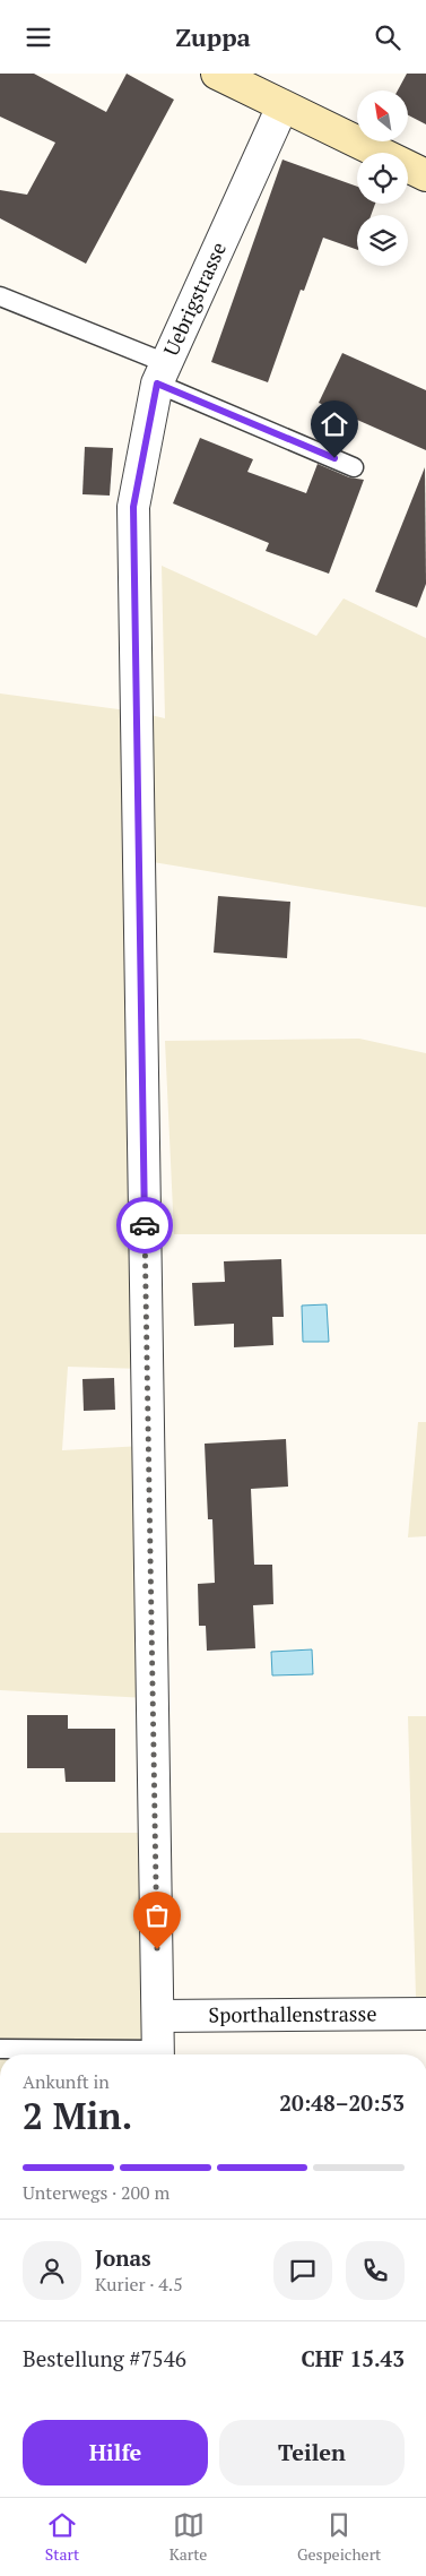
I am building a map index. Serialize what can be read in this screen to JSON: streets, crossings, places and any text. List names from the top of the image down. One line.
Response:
{"streets":{"street":["Uebrigstrasse","Sporthallenstrasse"]},"crossings":[["Uebrigstrasse","Sporthallenstrasse"]],"north":"top left","page":{"header":"Zuppa","heading":["2 Min.","Ankunft in","20:48–20:53"],"panel":["Jonas","Kurier · 4.5","Bestellung #7546","CHF 15.43"],"bar":"Unterwegs · 200 m","buttons":["Hilfe","Teilen"],"tabs":["Start","Karte","Gespeichert"]}}
